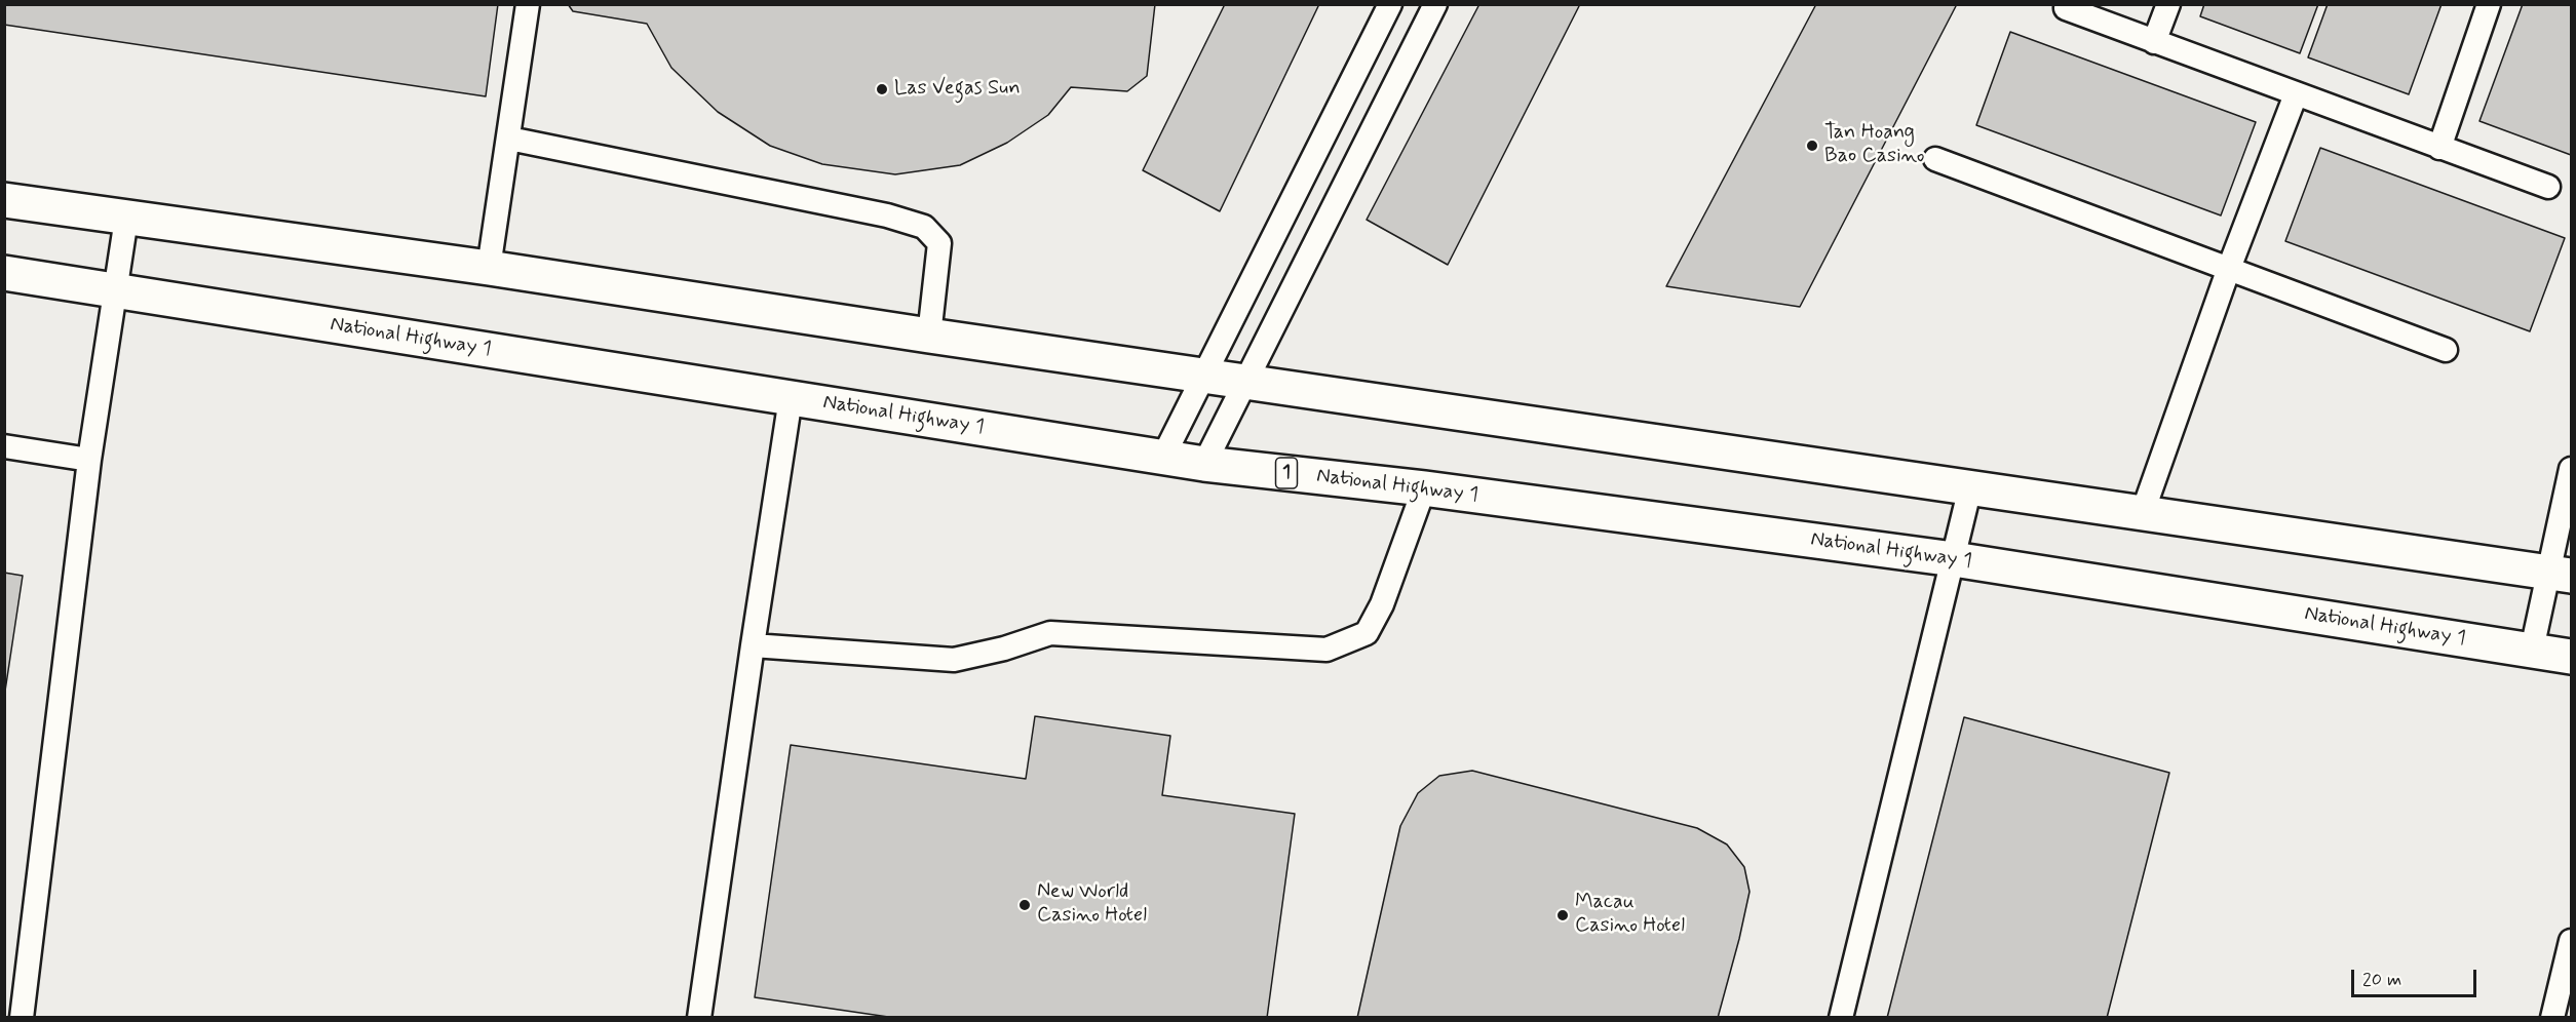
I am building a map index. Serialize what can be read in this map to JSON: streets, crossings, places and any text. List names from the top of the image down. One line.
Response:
{"streets":{"highway":["National Highway 1","1"]},"places":["Las Vegas Sun","Tan Hoang Bao Casino","New World Casino Hotel","Macau Casino Hotel"],"scale_bar":"20 m"}
